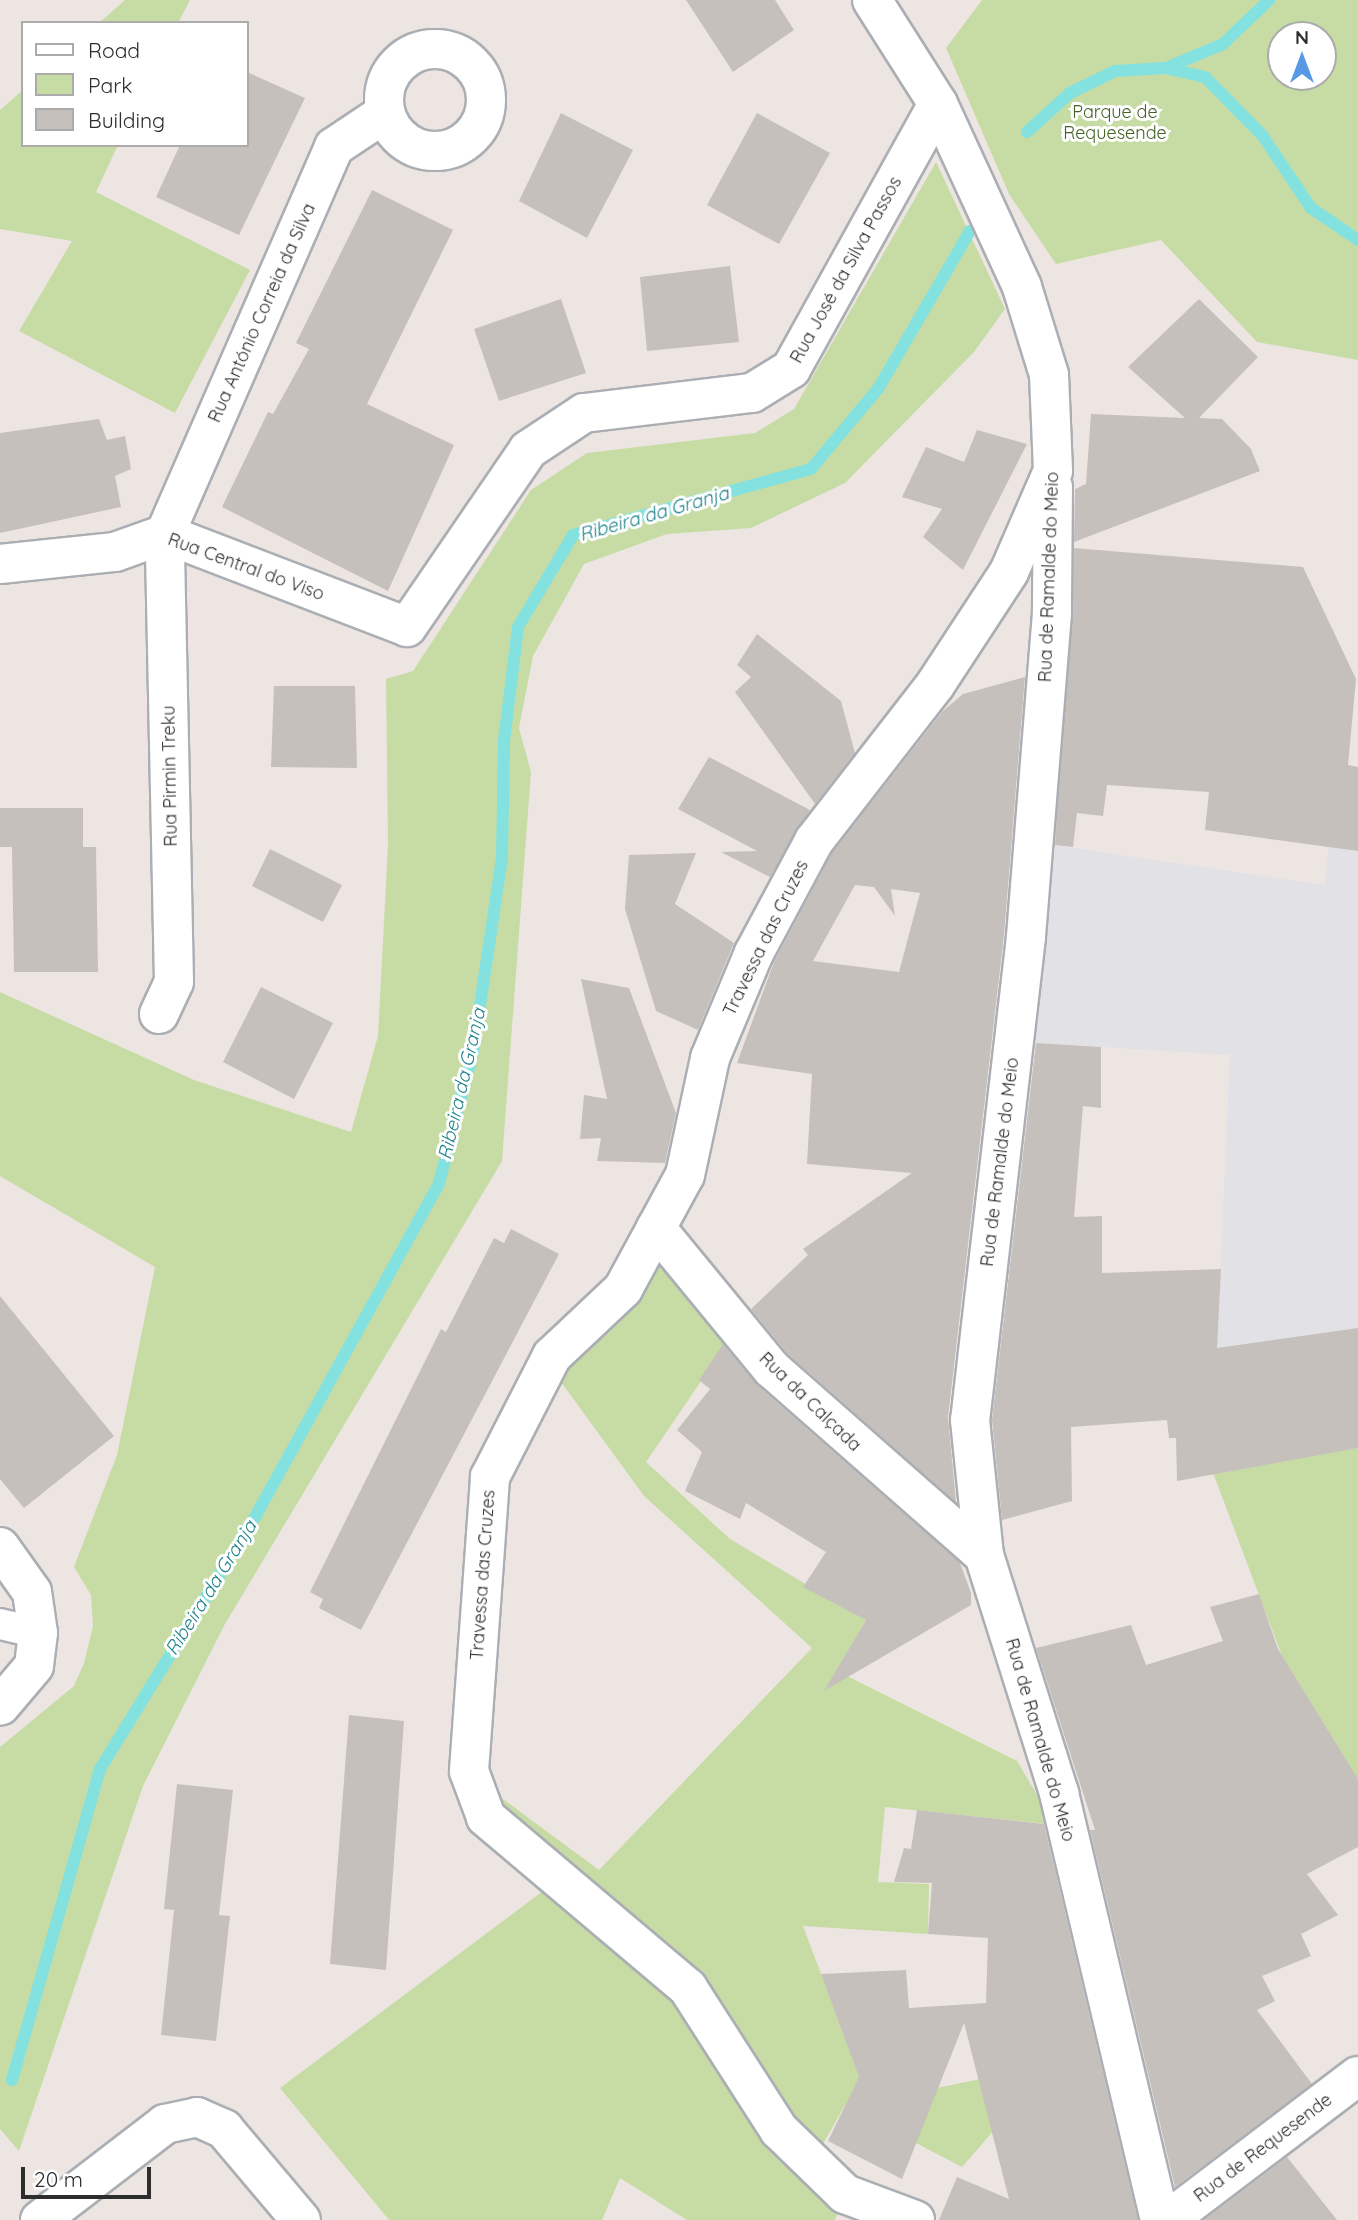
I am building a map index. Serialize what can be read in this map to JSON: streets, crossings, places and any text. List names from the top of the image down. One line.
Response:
{"streets":{"street":["Rua José da Silva Passos","Rua António Correia da Silva","Rua Central do Viso","Rua de Ramalde do Meio","Rua Pirmin Treku","Travessa das Cruzes","Rua da Calçada","Rua de Requesende"]},"crossings":[["Rua José da Silva Passos","Rua Central do Viso"],["Rua José da Silva Passos","Rua de Ramalde do Meio"],["Rua António Correia da Silva","Rua Central do Viso"],["Rua António Correia da Silva","Rua Pirmin Treku"],["Rua Central do Viso","Rua Pirmin Treku"],["Rua de Ramalde do Meio","Travessa das Cruzes"],["Rua de Ramalde do Meio","Rua da Calçada"],["Travessa das Cruzes","Rua da Calçada"]],"water":["Ribeira da Granja"],"parks":["Parque de Requesende"],"legend":["Road","Park","Building"],"scale_bar":"20 m","north":"top"}
